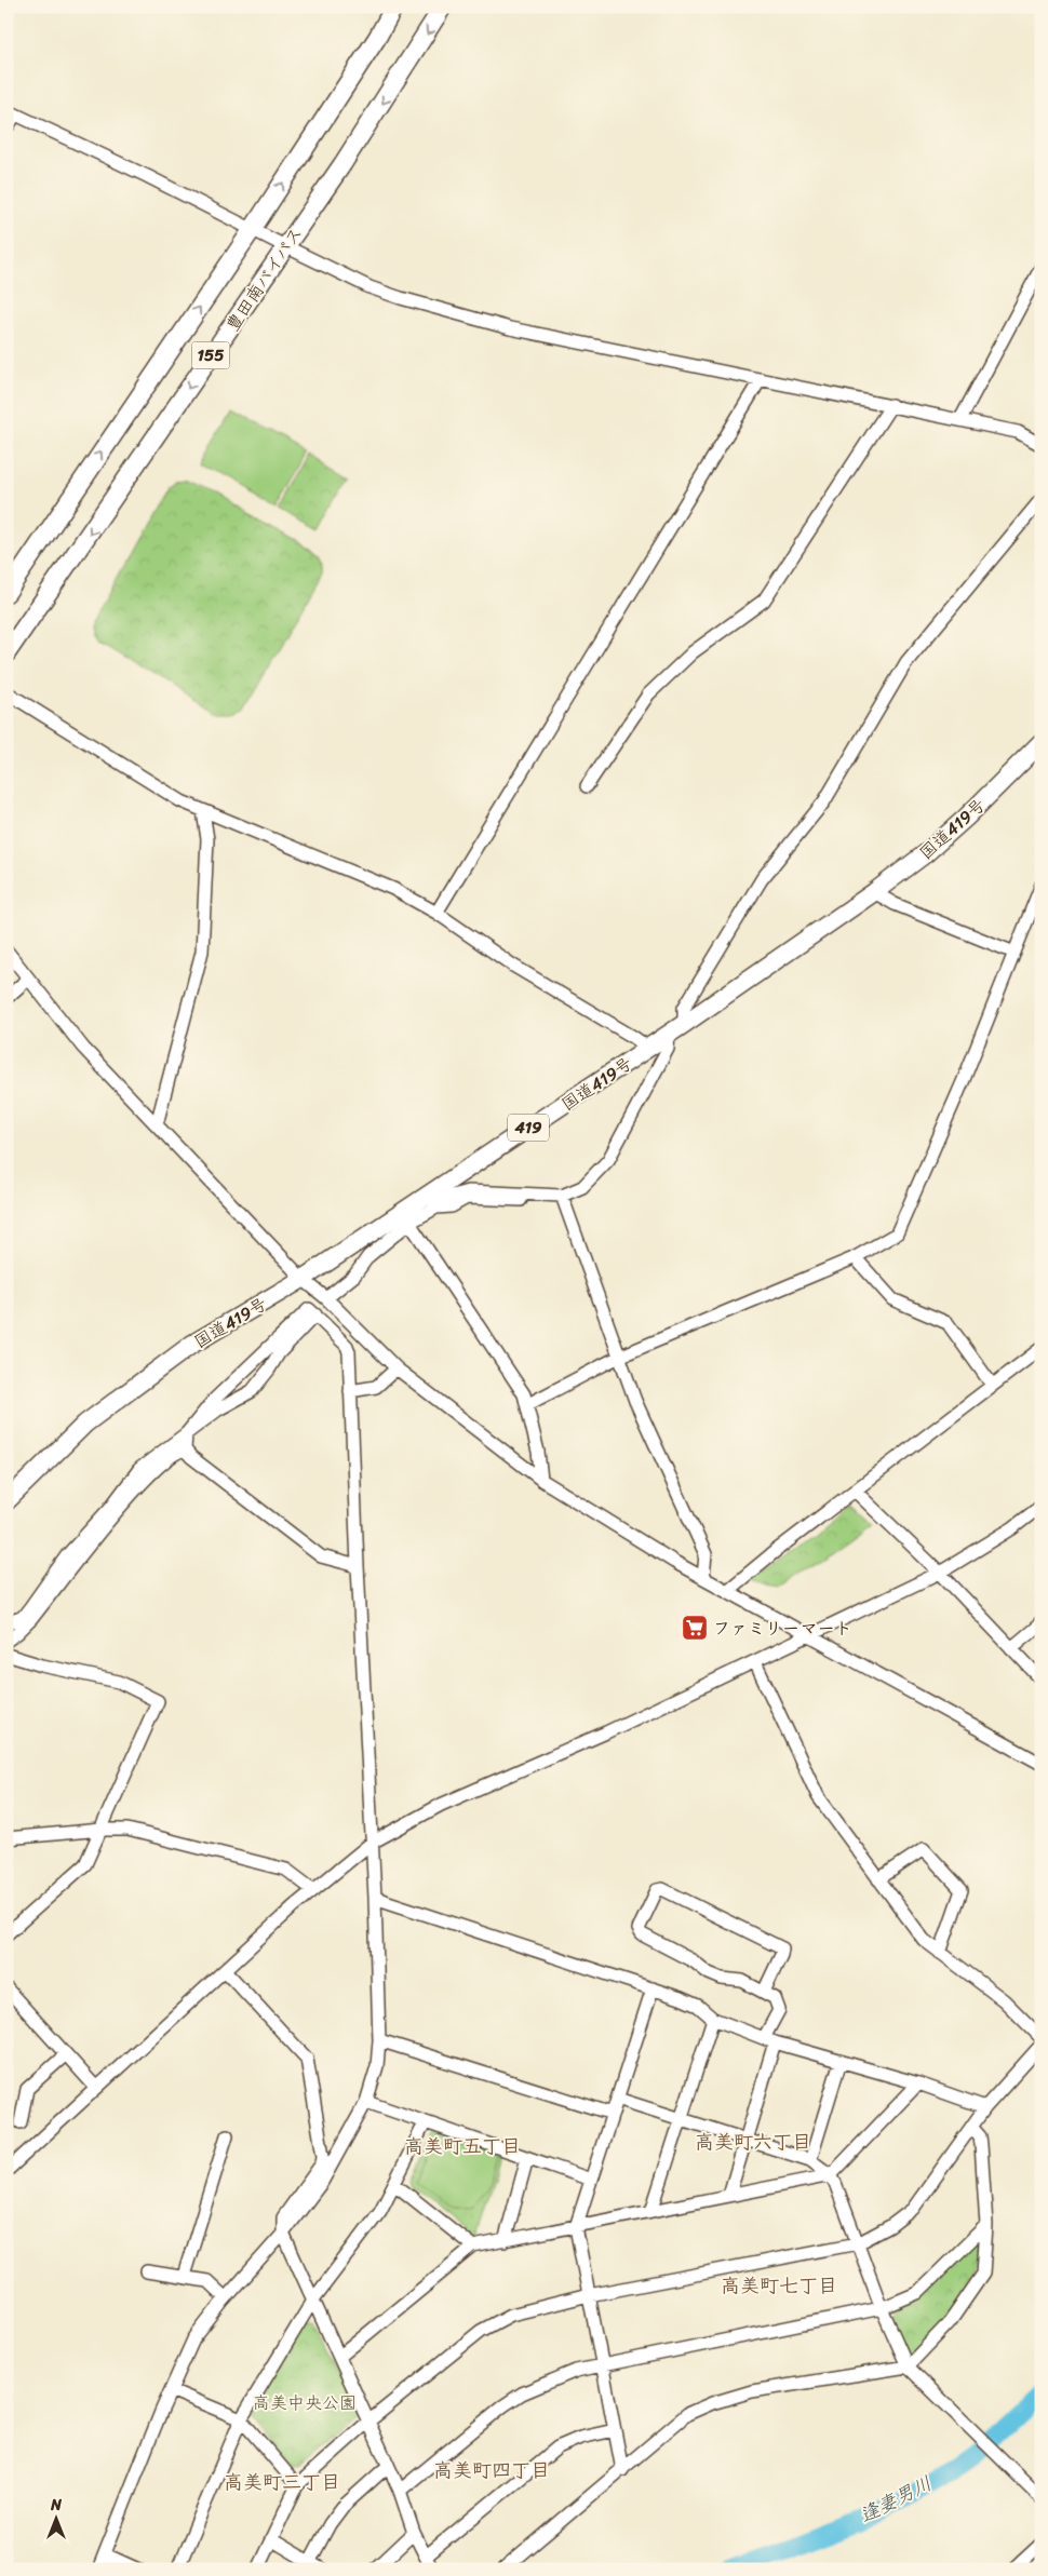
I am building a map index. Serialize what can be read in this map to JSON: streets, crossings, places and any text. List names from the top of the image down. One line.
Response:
{"streets":{"highway":["豊田南バイパス","155","国道419号","419"]},"districts":["高美町六丁目","高美町五丁目","高美町七丁目","高美町四丁目","高美町三丁目"],"water":["逢妻男川"],"parks":["高美中央公園"],"places":{"supermarket":["ファミリーマート"]},"north":"top"}
